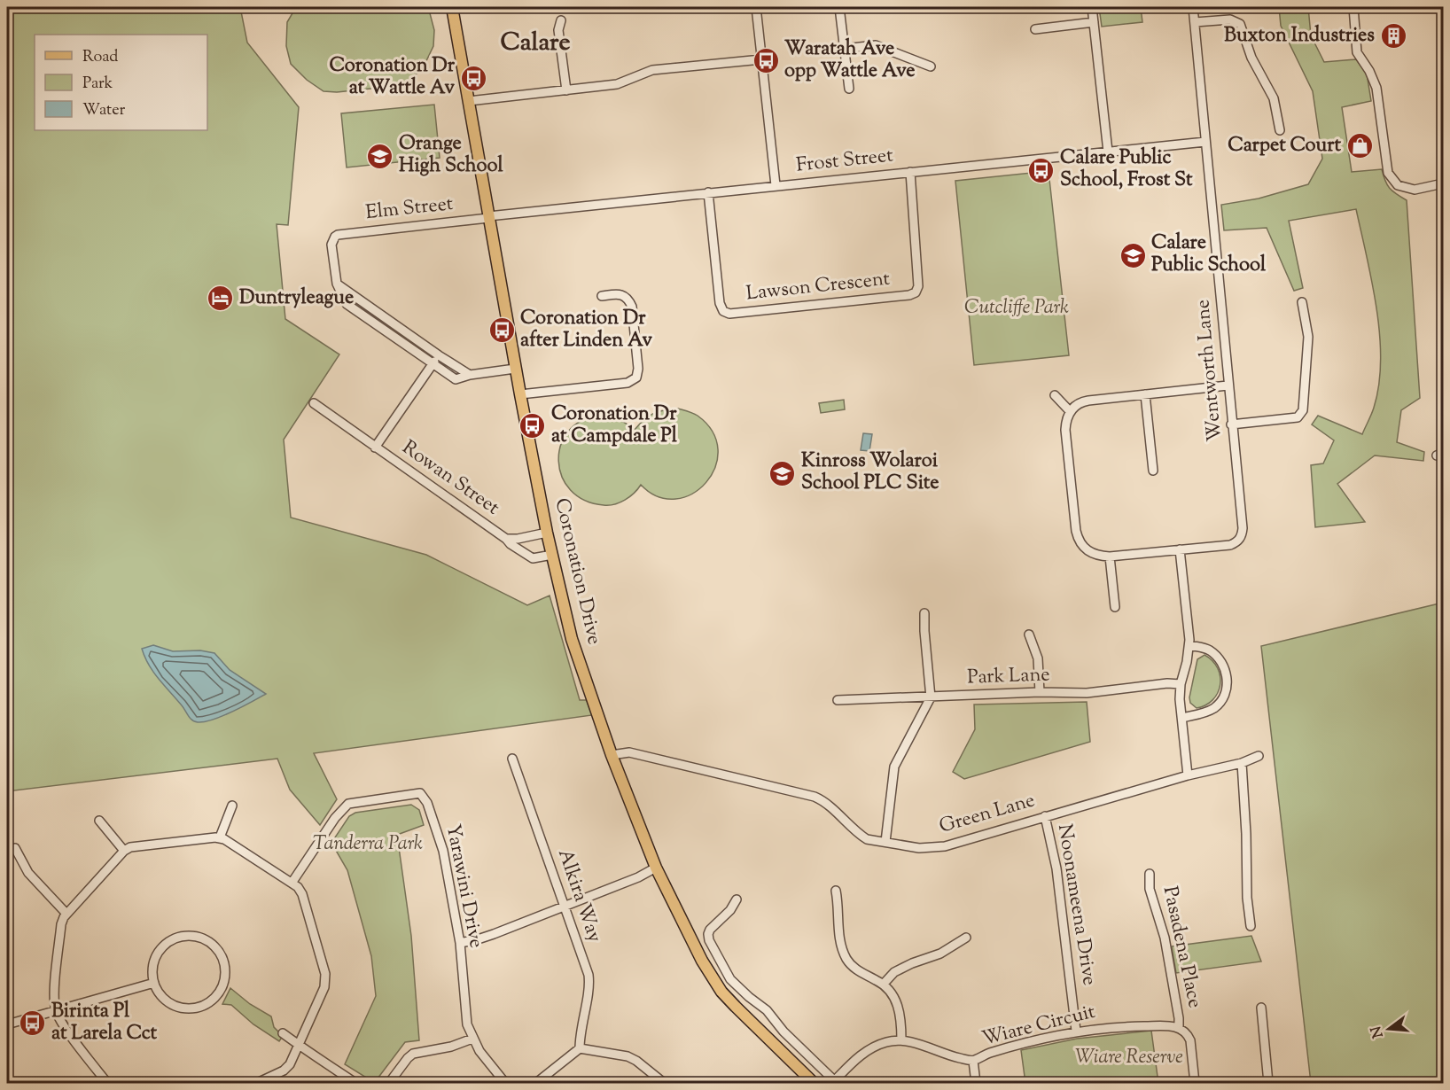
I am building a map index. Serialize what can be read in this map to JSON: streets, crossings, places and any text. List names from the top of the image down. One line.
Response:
{"streets":{"main road":["Coronation Drive"],"street":["Frost Street","Elm Street","Lawson Crescent","Wentworth Lane","Rowan Street","Park Lane","Green Lane","Yarawini Drive","Alkira Way","Noonameena Drive","Pasadena Place","Wiare Circuit"]},"crossings":[["Frost Street","Elm Street"],["Frost Street","Lawson Crescent"],["Frost Street","Wentworth Lane"],["Frost Street","Coronation Drive"],["Elm Street","Coronation Drive"],["Rowan Street","Coronation Drive"],["Coronation Drive","Green Lane"],["Green Lane","Noonameena Drive"],["Noonameena Drive","Wiare Circuit"],["Pasadena Place","Wiare Circuit"]],"districts":["Calare"],"parks":["Cutcliffe Park","Tanderra Park","Wiare Reserve"],"places":{"building":["Buxton Industries"],"bus stop":["Waratah Ave opp Wattle Ave","Coronation Dr at Wattle Av","Calare Public School, Frost St","Coronation Dr after Linden Av","Coronation Dr at Campdale Pl","Birinta Pl at Larela Cct"],"shop":["Carpet Court"],"school or university":["Orange High School","Calare Public School","Kinross Wolaroi School PLC Site"],"hotel":["Duntryleague"]},"legend":["Road","Park","Water"],"north":"left"}
